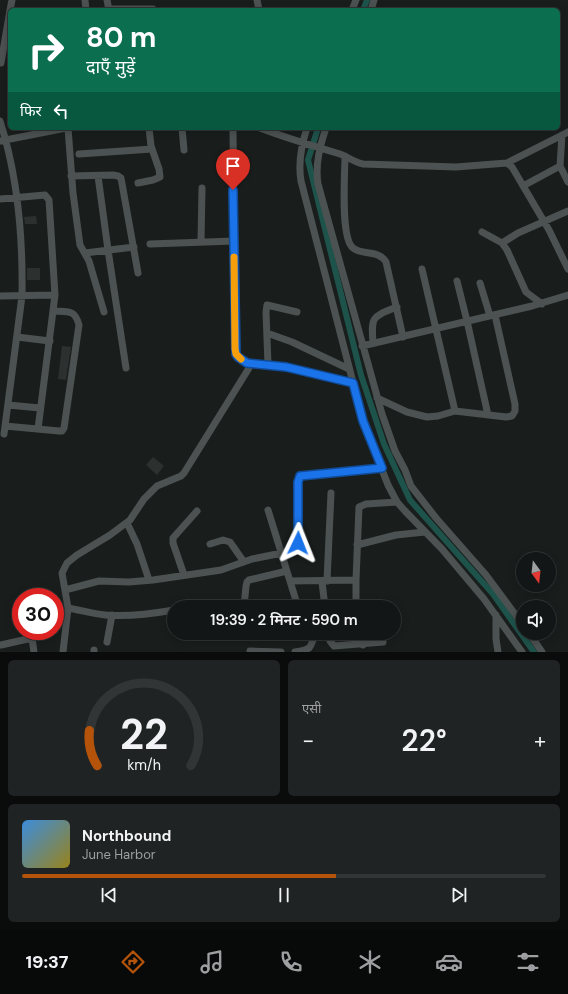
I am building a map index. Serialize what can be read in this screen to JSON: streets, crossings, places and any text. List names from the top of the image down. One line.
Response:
{"north":"bottom","page":{"turn":["80 m","दाएँ मुड़ें"],"then":"फिर","limit":"30","trip":"19:39 · 2 मिनट · 590 m","tile":"एसी","heat":["−","22°","+"],"song":["Northbound","June Harbor"],"tabs":"19:37","gauge":["22","km/h"]}}
